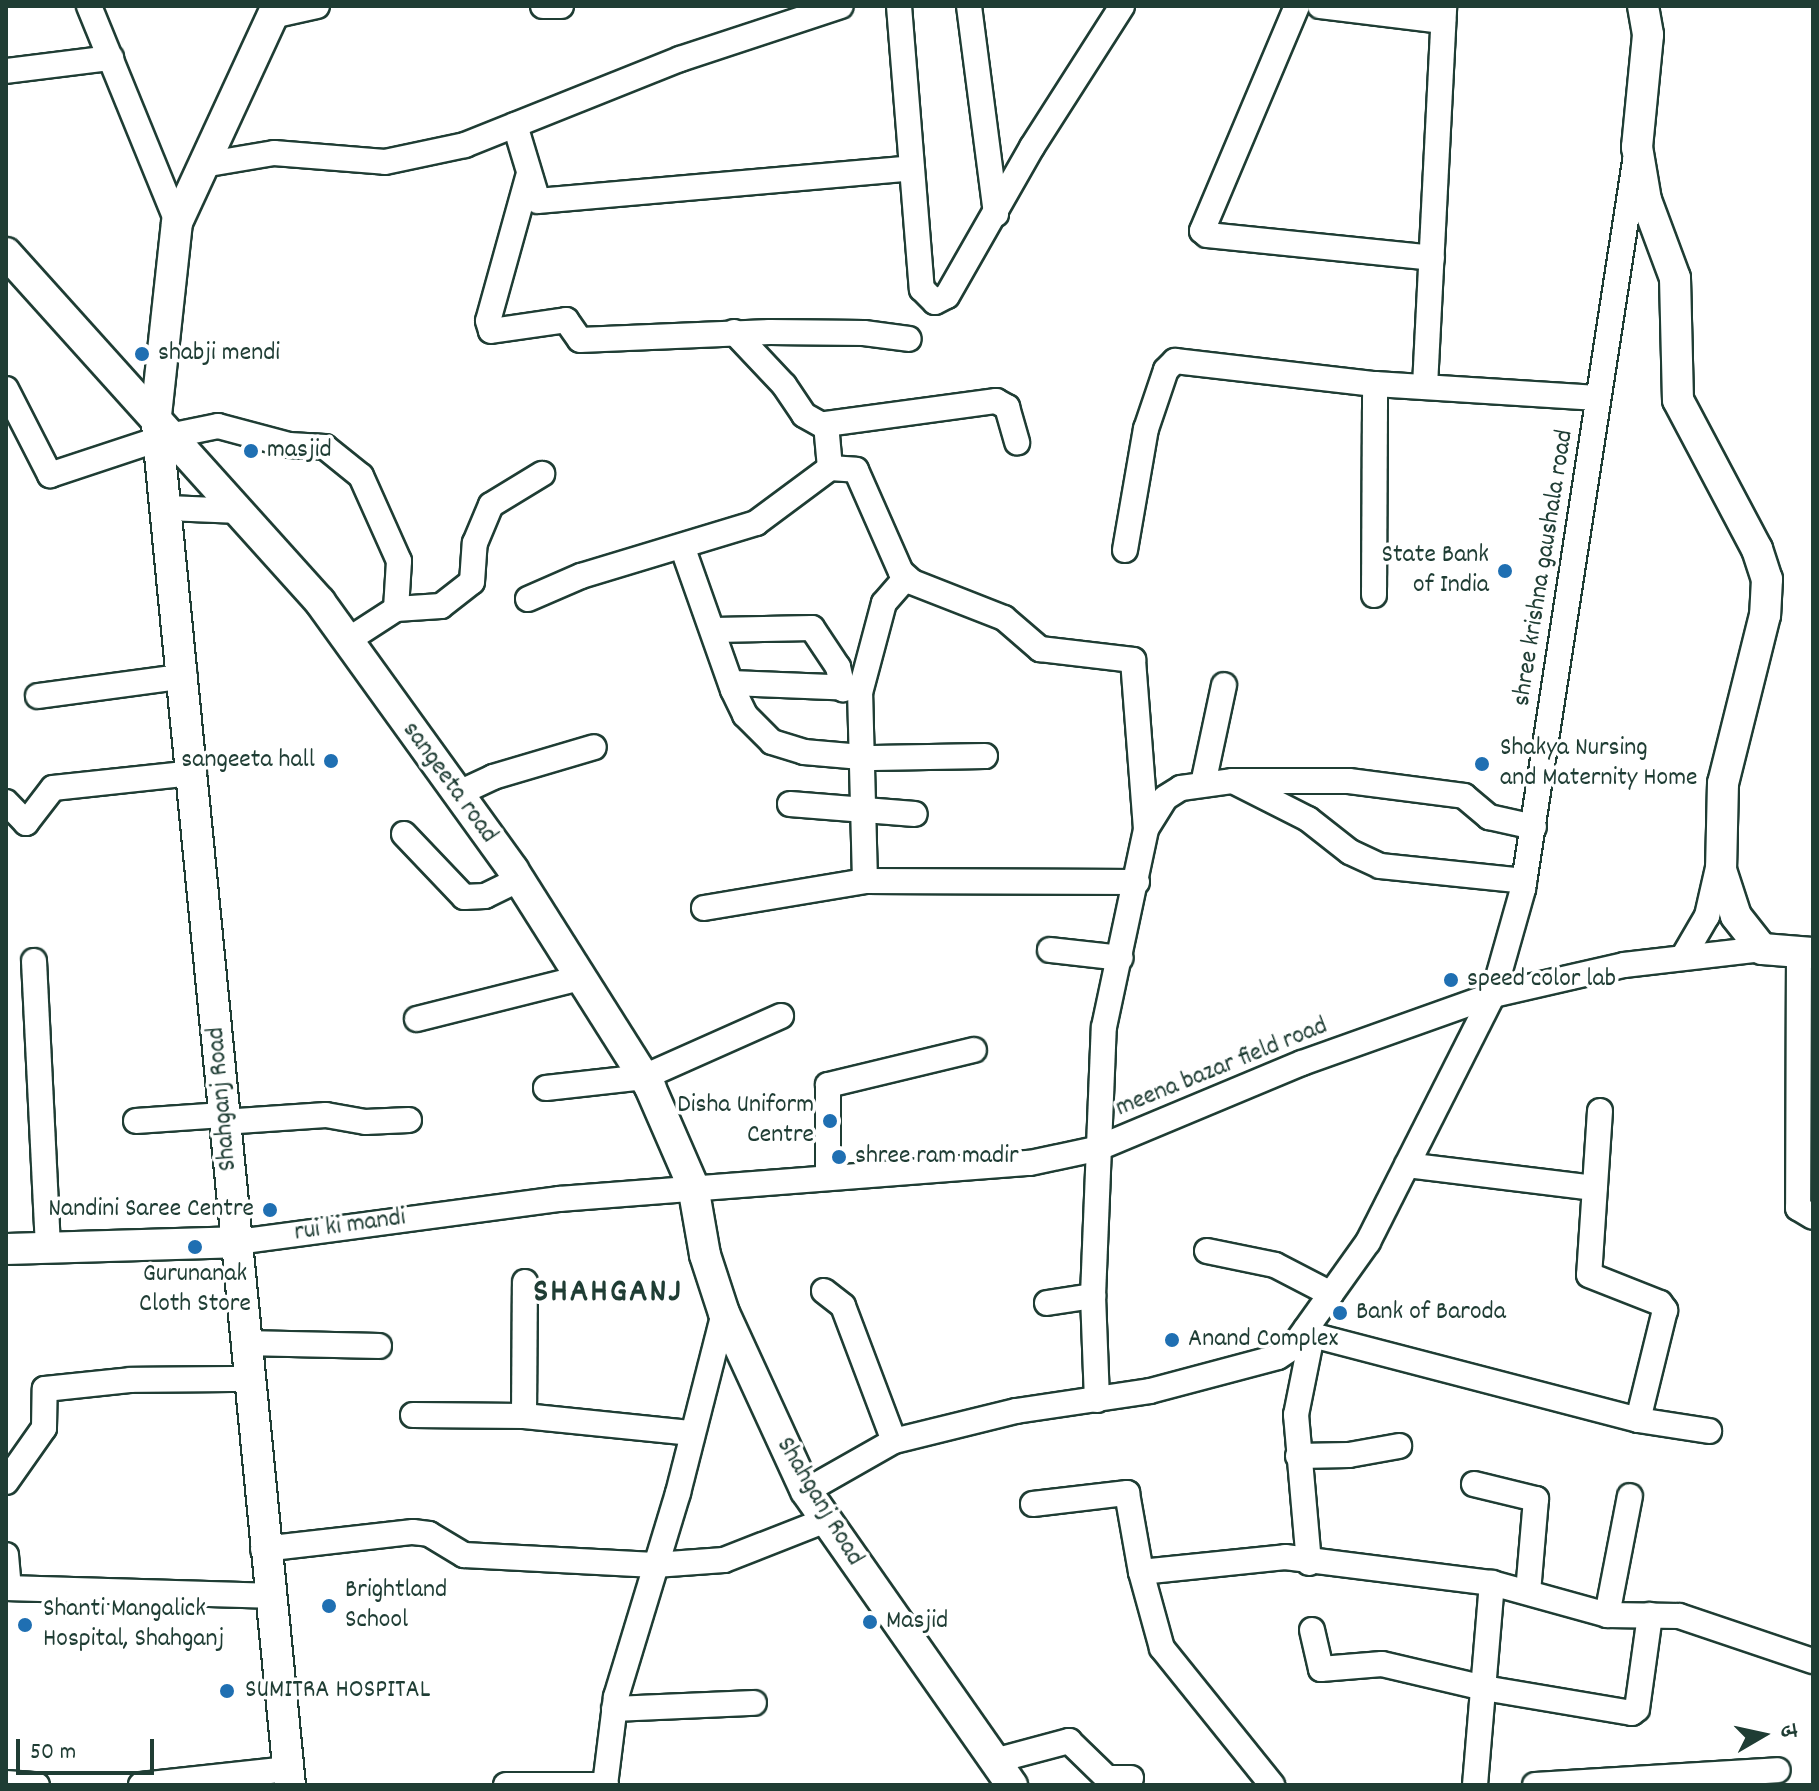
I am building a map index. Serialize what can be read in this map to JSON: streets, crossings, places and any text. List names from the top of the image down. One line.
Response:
{"streets":{"main road":["sangeeta road","Shahganj Road","rui ki mandi"],"street":["shree krishna gaushala road","meena bazar field road"]},"crossings":[["shree krishna gaushala road","meena bazar field road"],["sangeeta road","meena bazar field road"],["sangeeta road","Shahganj Road"],["sangeeta road","rui ki mandi"],["meena bazar field road","Shahganj Road"],["meena bazar field road","rui ki mandi"],["Shahganj Road","rui ki mandi"]],"districts":["SHAHGANJ"],"places":["shabji mendi","masjid","State Bank of India","sangeeta hall","Shakya Nursing and Maternity Home","speed color lab","Disha Uniform Centre","shree ram madir","Nandini Saree Centre","Gurunanak Cloth Store","Bank of Baroda","Anand Complex","Brightland School","Masjid","Shanti Mangalick Hospital, Shahganj","SUMITRA HOSPITAL"],"scale_bar":"50 m","north":"right"}
